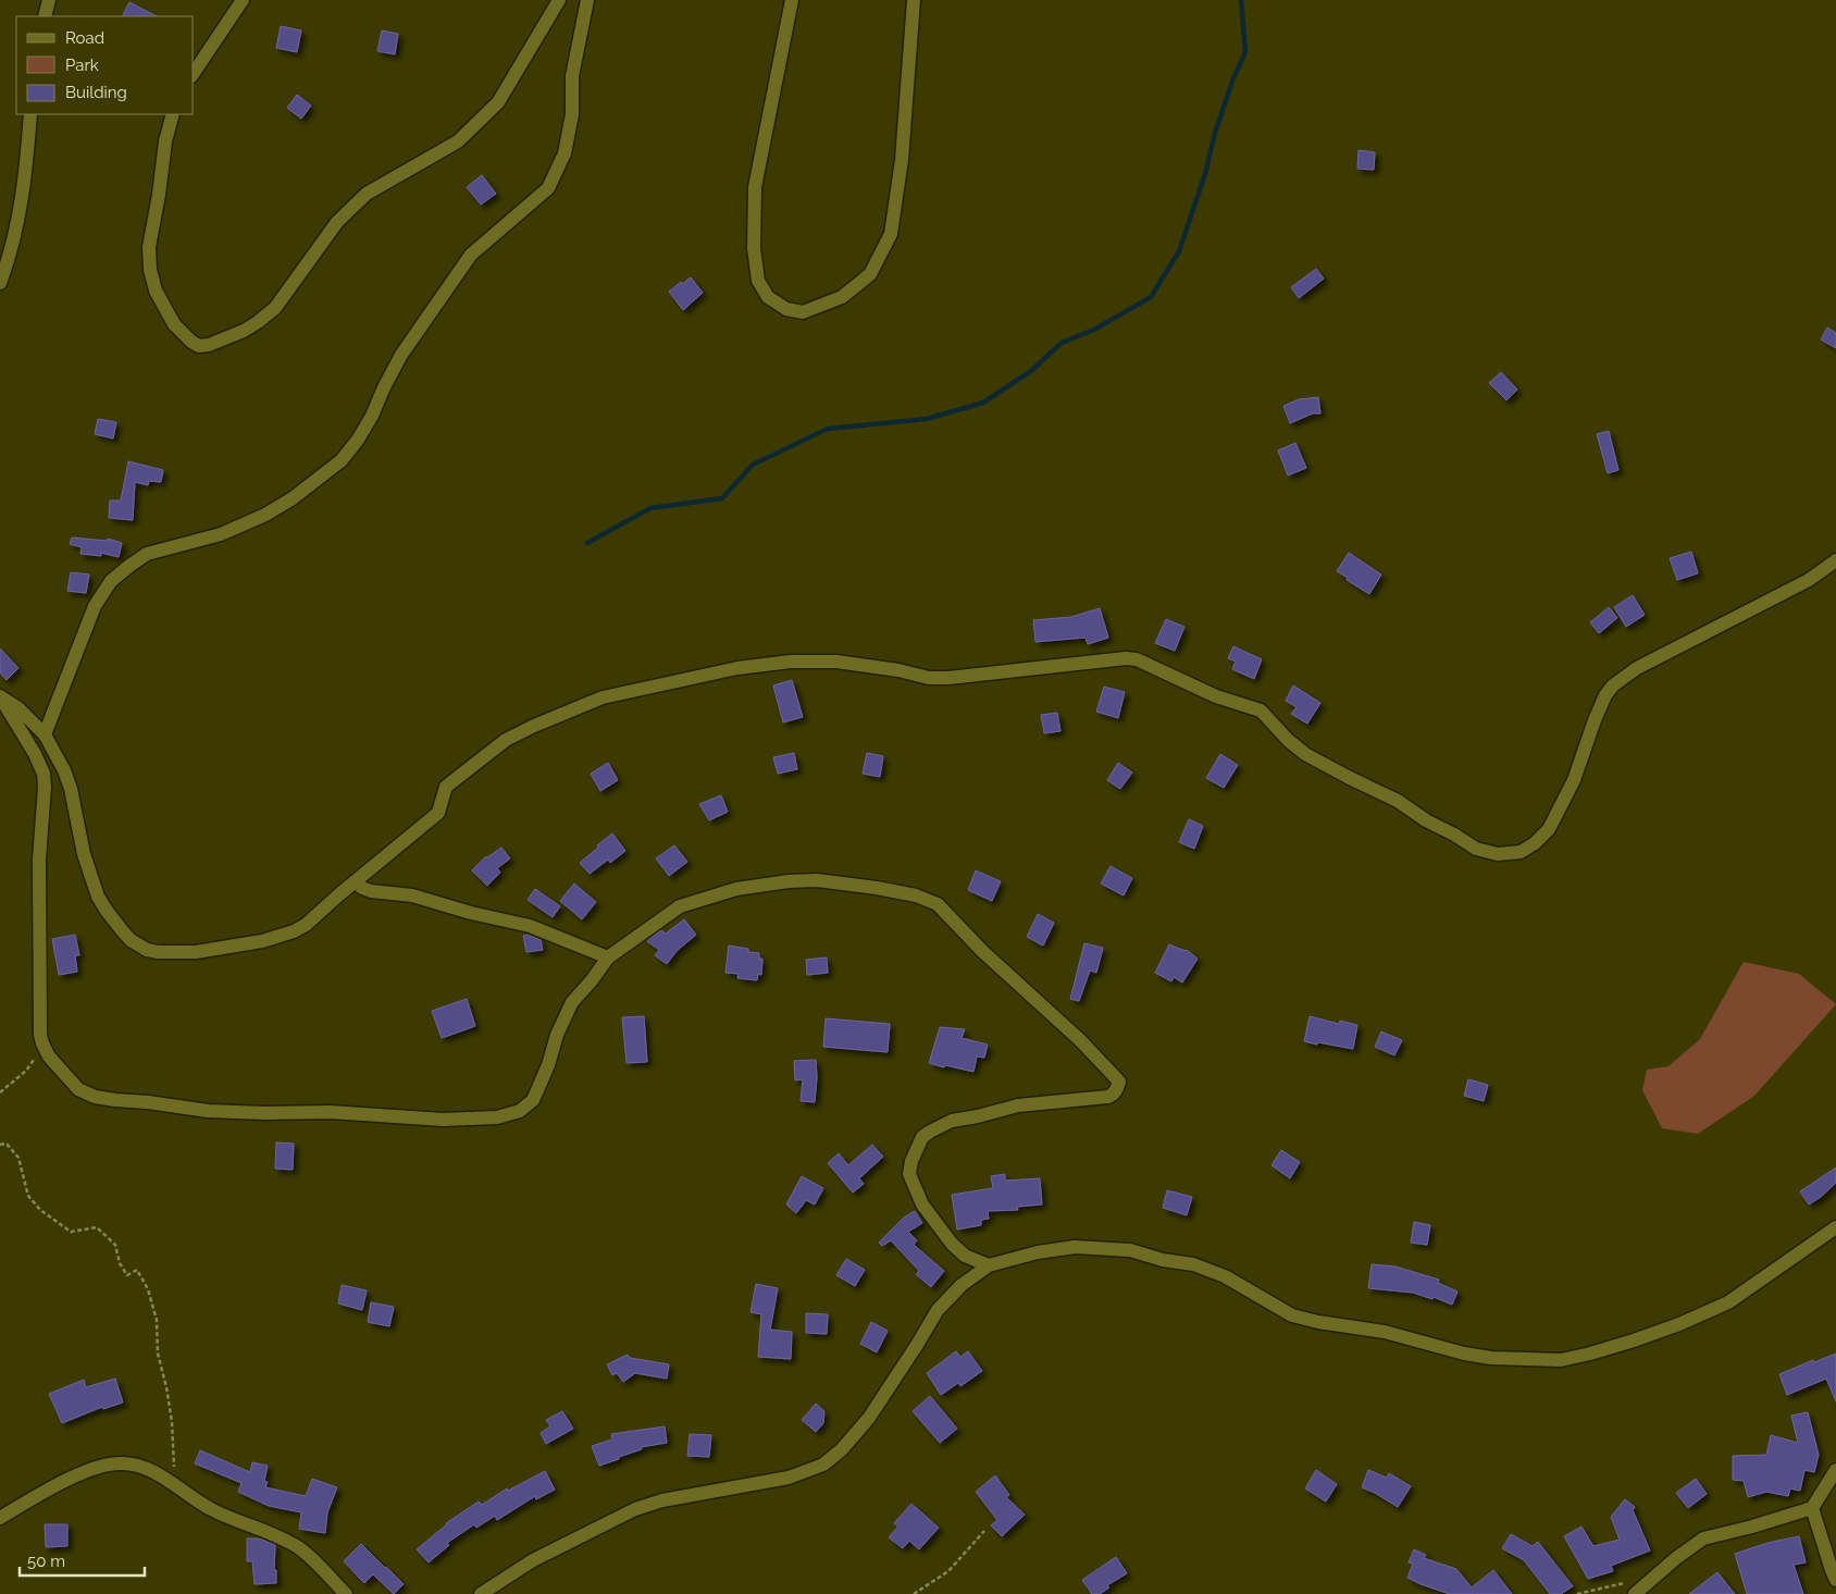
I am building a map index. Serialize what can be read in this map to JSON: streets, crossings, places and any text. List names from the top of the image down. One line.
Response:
{"legend":["Road","Park","Building"],"scale_bar":"50 m"}
